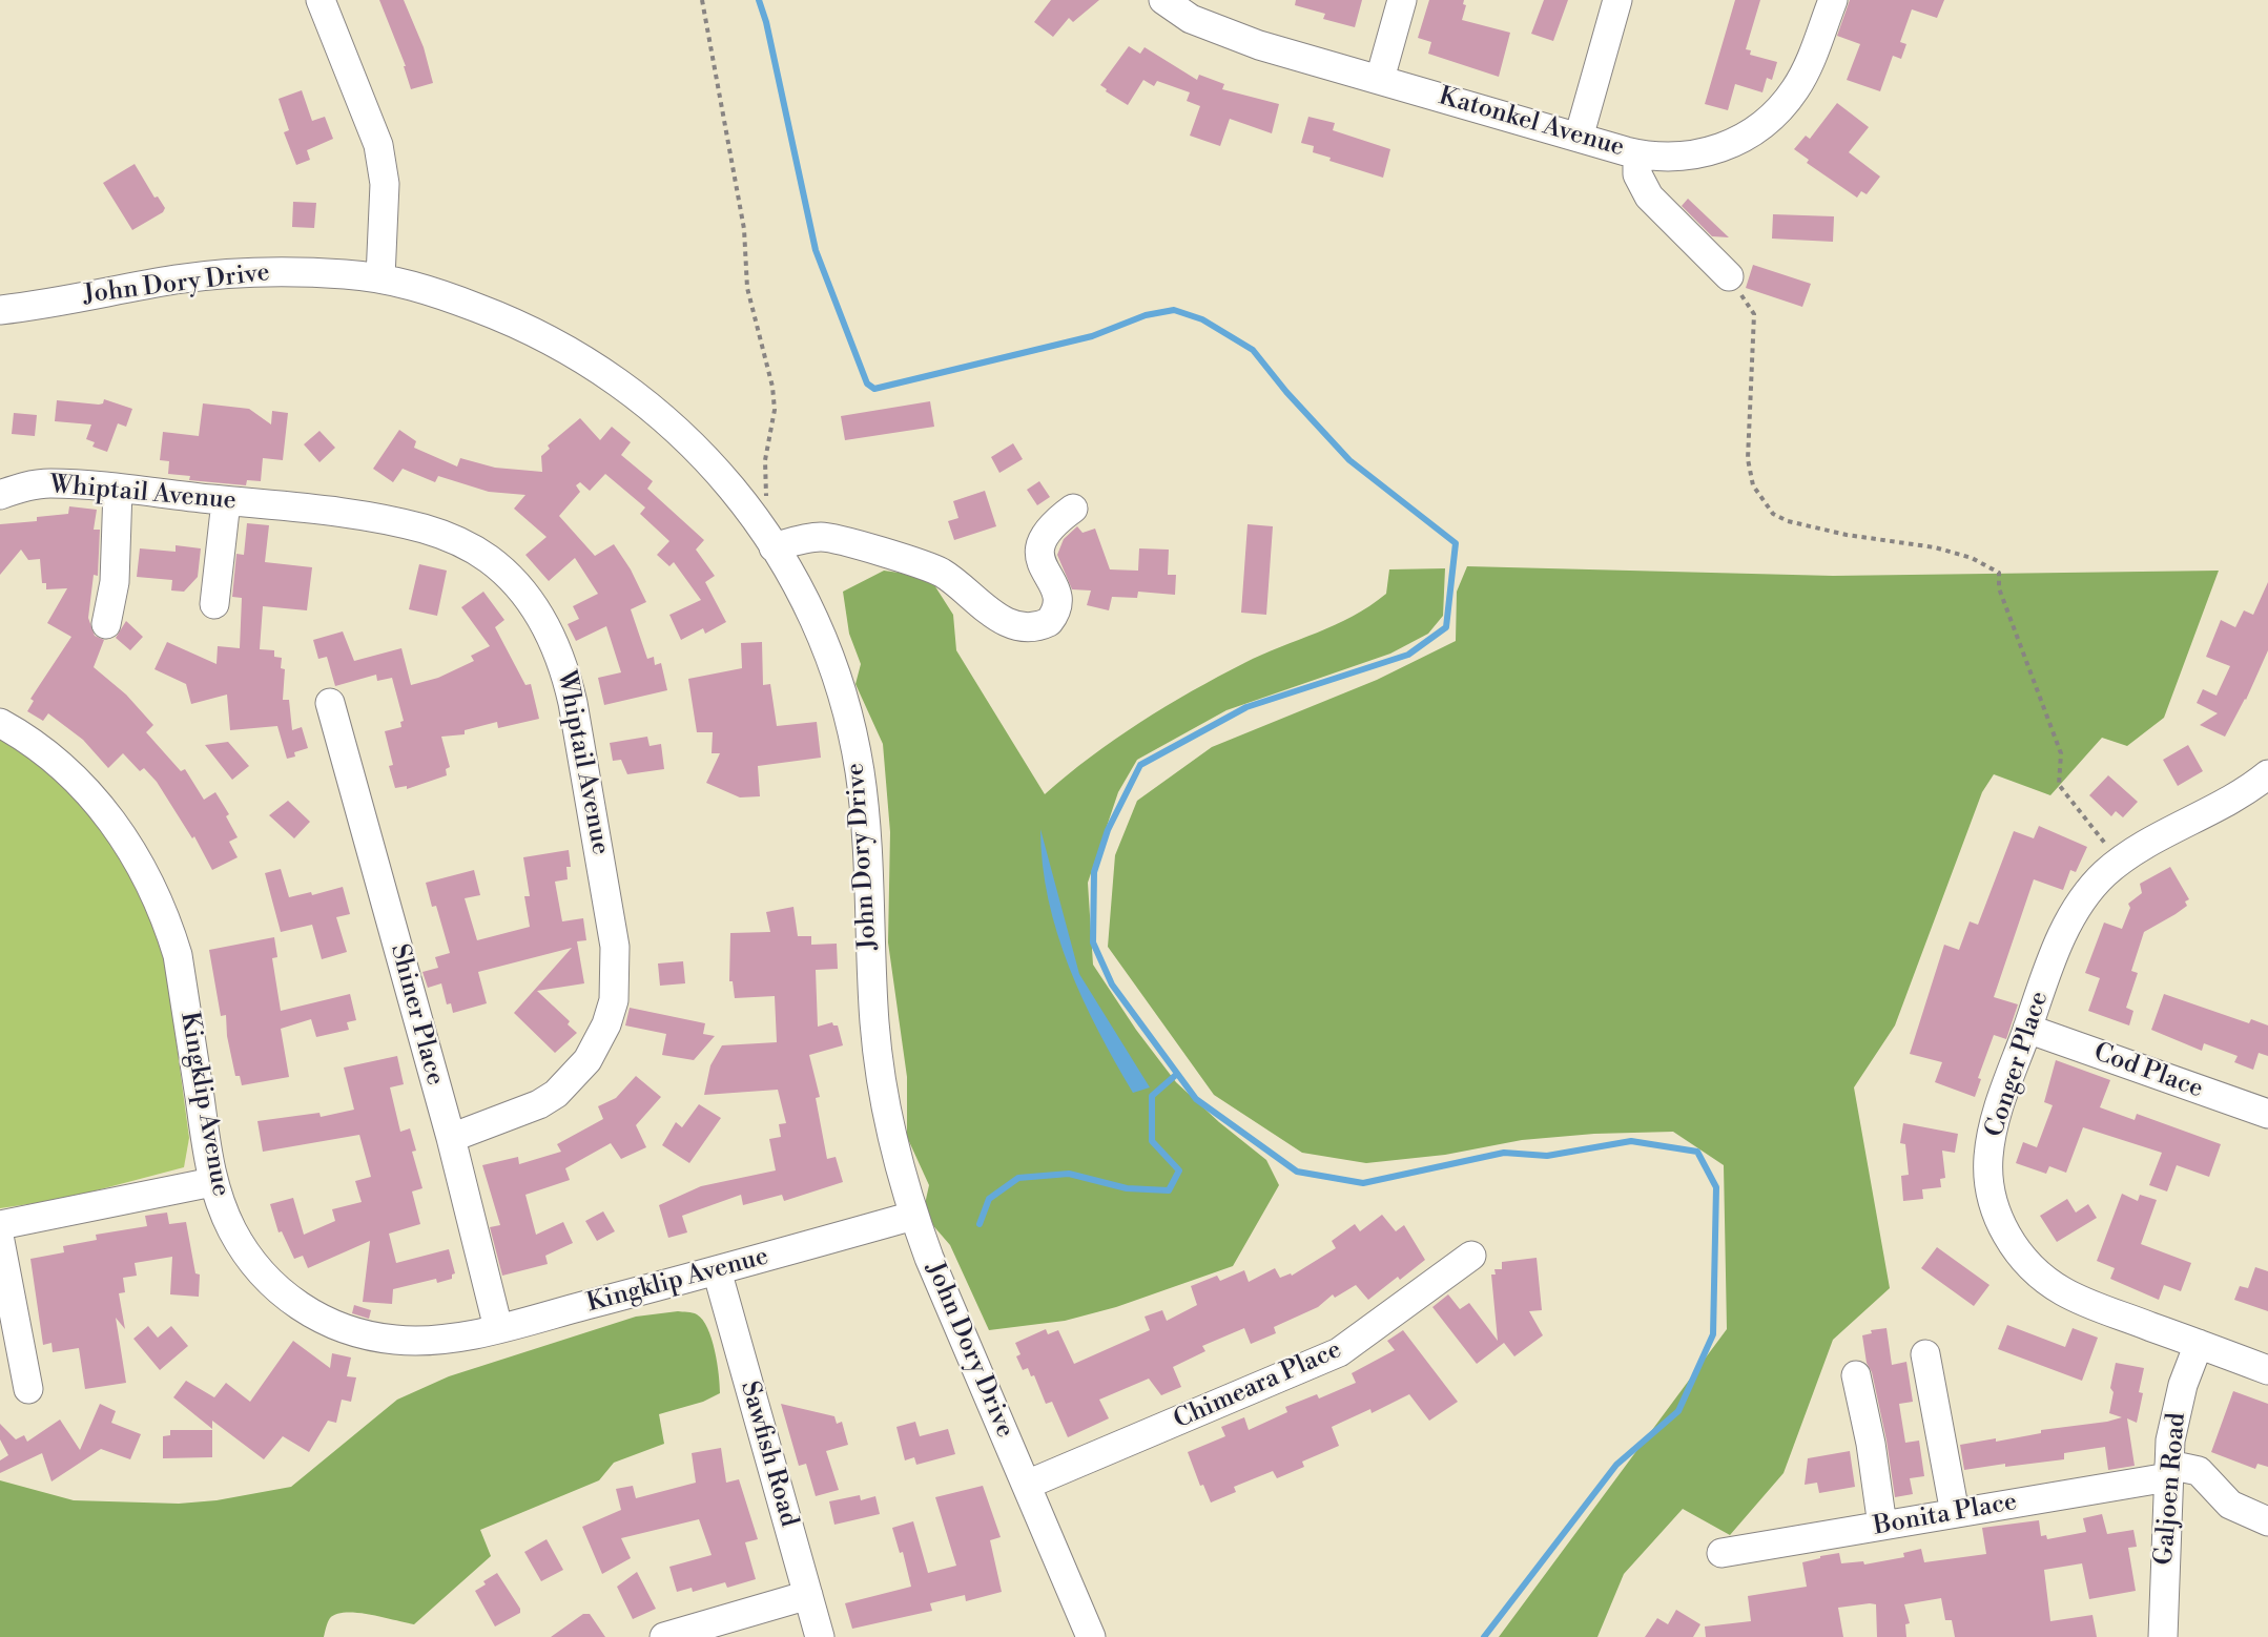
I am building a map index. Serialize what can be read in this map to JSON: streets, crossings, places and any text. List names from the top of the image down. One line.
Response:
{"streets":{"street":["Katonkel Avenue","John Dory Drive","Whiptail Avenue","Shiner Place","Conger Place","Cod Place","Kingklip Avenue","Chimeara Place","Sawfish Road","Galjoen Road","Bonita Place"]},"crossings":[["John Dory Drive","Kingklip Avenue"],["John Dory Drive","Chimeara Place"],["Whiptail Avenue","Shiner Place"],["Shiner Place","Kingklip Avenue"],["Conger Place","Cod Place"],["Conger Place","Galjoen Road"],["Kingklip Avenue","Sawfish Road"],["Galjoen Road","Bonita Place"]]}
